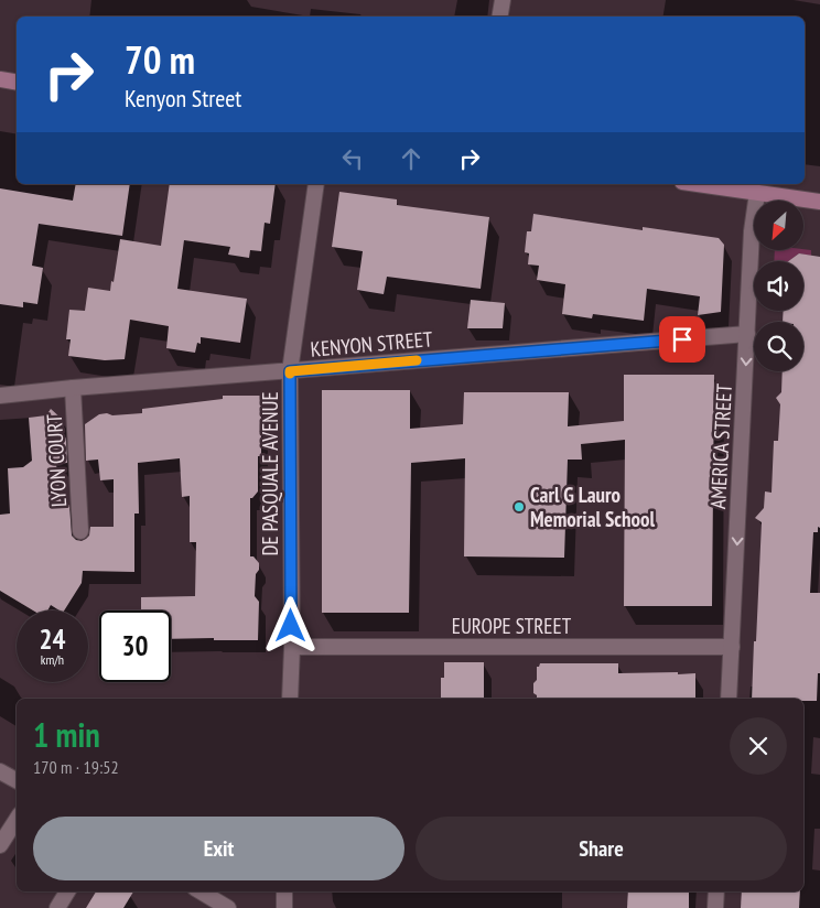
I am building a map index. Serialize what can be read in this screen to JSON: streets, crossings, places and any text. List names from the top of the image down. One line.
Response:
{"streets":{"street":["KENYON STREET","AMERICA STREET","LYON COURT","DE PASQUALE AVENUE","EUROPE STREET"]},"crossings":[["KENYON STREET","AMERICA STREET"],["KENYON STREET","LYON COURT"],["KENYON STREET","DE PASQUALE AVENUE"],["AMERICA STREET","EUROPE STREET"],["DE PASQUALE AVENUE","EUROPE STREET"]],"one_way":["AMERICA STREET"],"places":["Carl G Lauro Memorial School"],"north":"bottom left","page":{"turn":["70 m","Kenyon Street"],"speed":"24 km/h","limit":"30","heading":["1 min","170 m · 19:52"],"buttons":["Exit","Share"]}}
